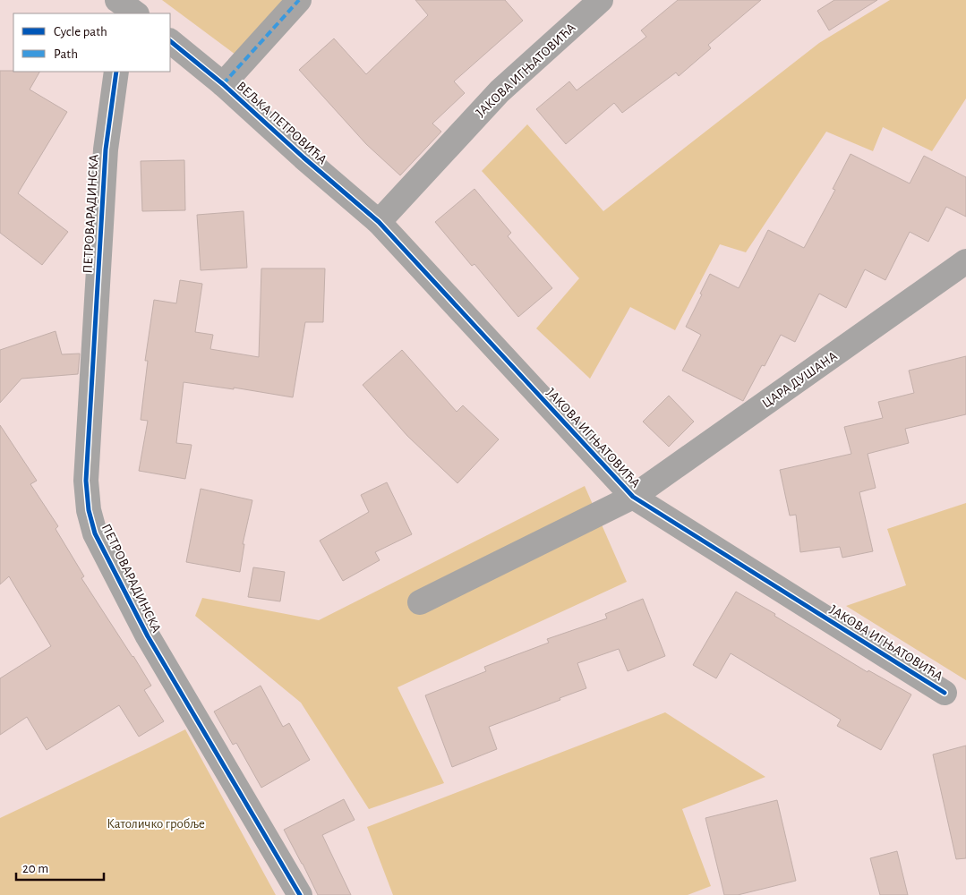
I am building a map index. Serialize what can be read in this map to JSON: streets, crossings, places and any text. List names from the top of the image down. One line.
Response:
{"streets":{"street":["ЈАКОВА ИГЊАТОВИЋА","ВЕЉКА ПЕТРОВИЋА","ПЕТРОВАРАДИНСКА","ЦАРА ДУШАНА"]},"crossings":[["ЈАКОВА ИГЊАТОВИЋА","ВЕЉКА ПЕТРОВИЋА"],["ЈАКОВА ИГЊАТОВИЋА","ЦАРА ДУШАНА"]],"parks":["Католичко гробље"],"legend":["Cycle path","Path"],"scale_bar":"20 m"}
